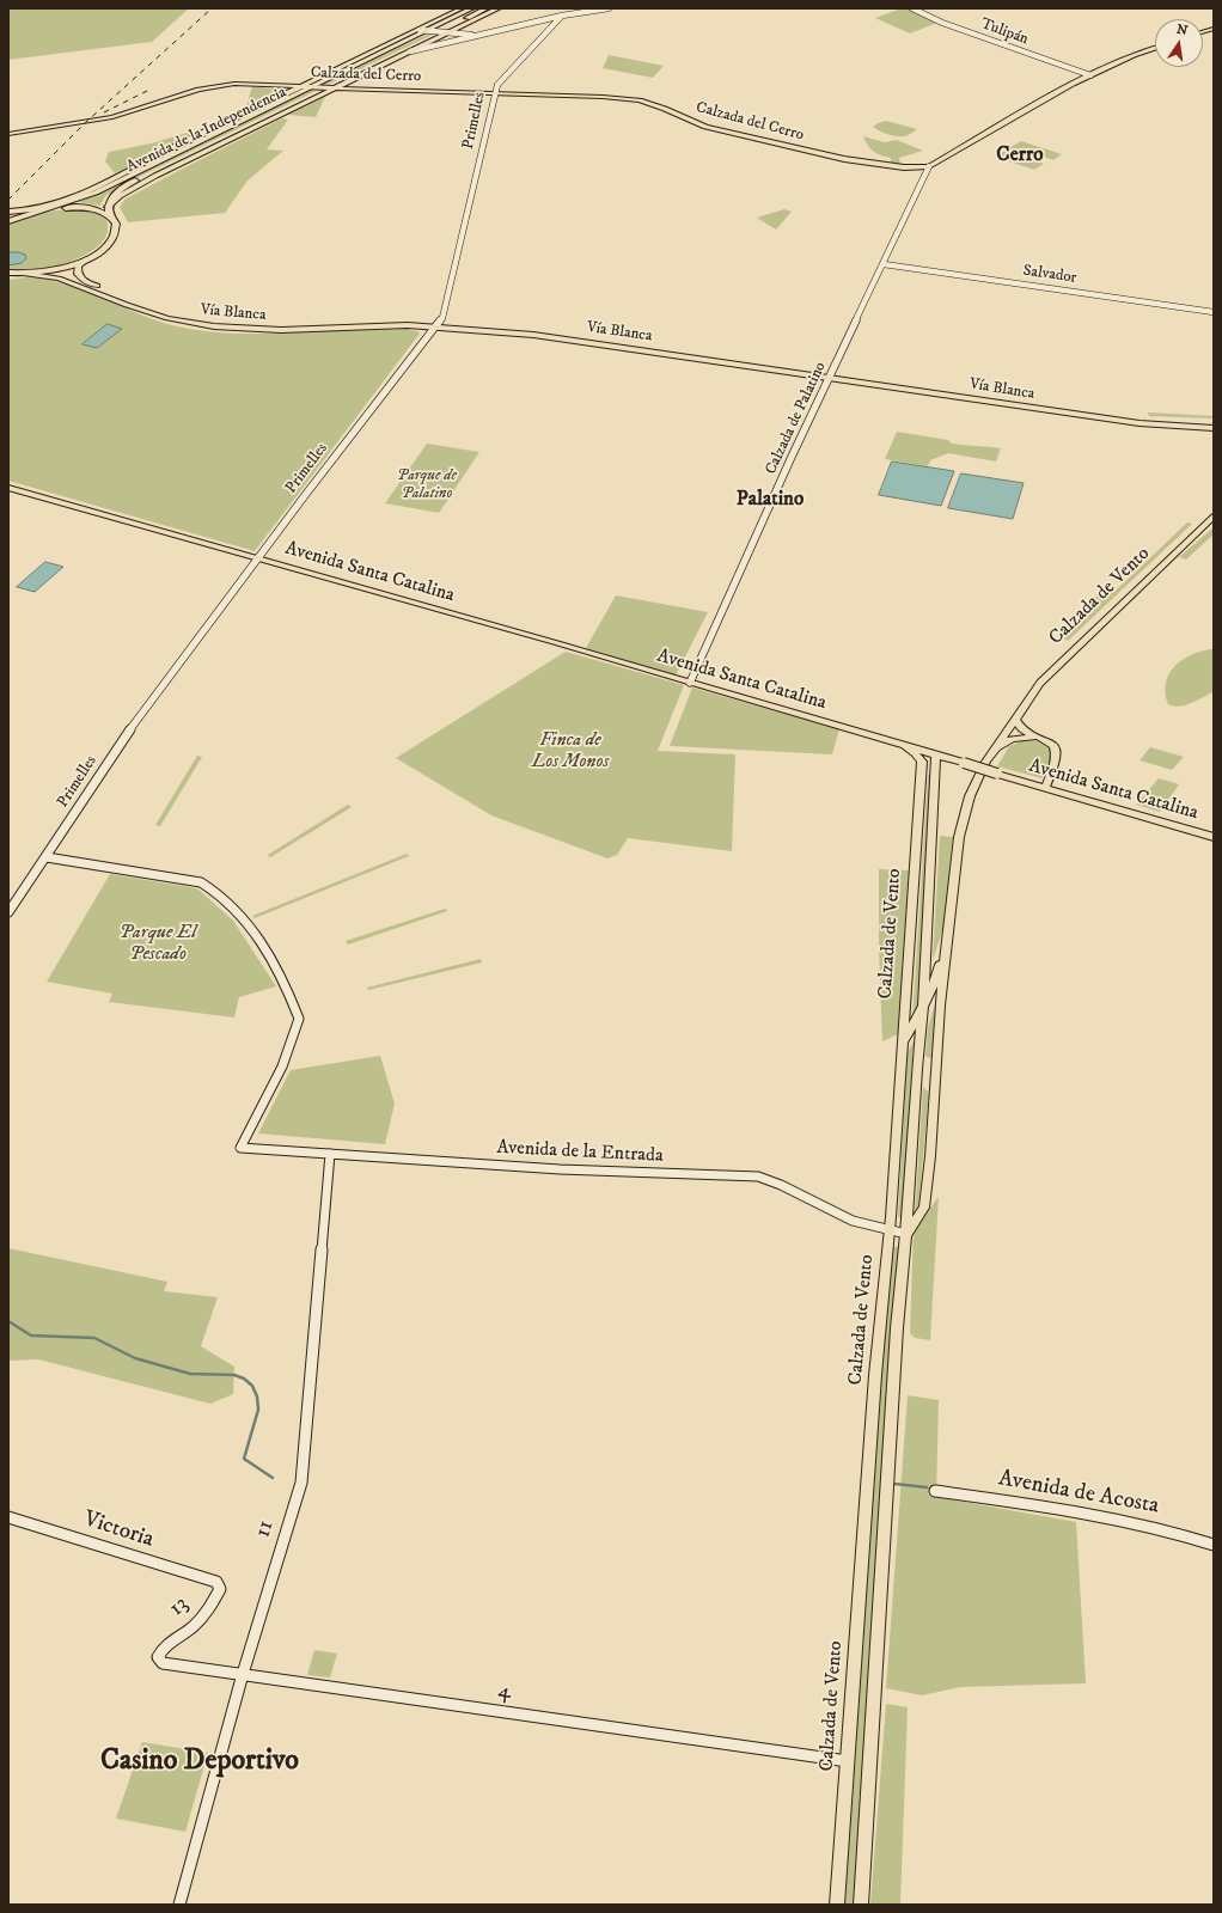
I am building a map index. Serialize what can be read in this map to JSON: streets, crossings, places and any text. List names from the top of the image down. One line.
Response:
{"streets":{"highway":["Avenida de la Independencia"],"main road":["Calzada del Cerro","Vía Blanca","Avenida Santa Catalina","Calzada de Vento"],"street":["Tulipán","Primelles","Salvador","Calzada de Palatino","Avenida de la Entrada","Avenida de Acosta","11","Victoria","13","4"]},"crossings":[["Calzada del Cerro","Primelles"],["Calzada del Cerro","Avenida de la Independencia"],["Calzada del Cerro","Calzada de Palatino"],["Primelles","Vía Blanca"],["Primelles","Avenida Santa Catalina"],["Primelles","Avenida de la Entrada"],["Salvador","Calzada de Palatino"],["Vía Blanca","Calzada de Palatino"],["Calzada de Palatino","Avenida Santa Catalina"],["Avenida Santa Catalina","Calzada de Vento"],["Calzada de Vento","Avenida de la Entrada"],["Calzada de Vento","4"],["Avenida de la Entrada","11"],["11","4"],["Victoria","13"],["13","4"]],"districts":["Cerro","Palatino","Casino Deportivo"],"parks":["Parque de Palatino","Finca de Los Monos","Parque El Pescado"],"north":"top"}
